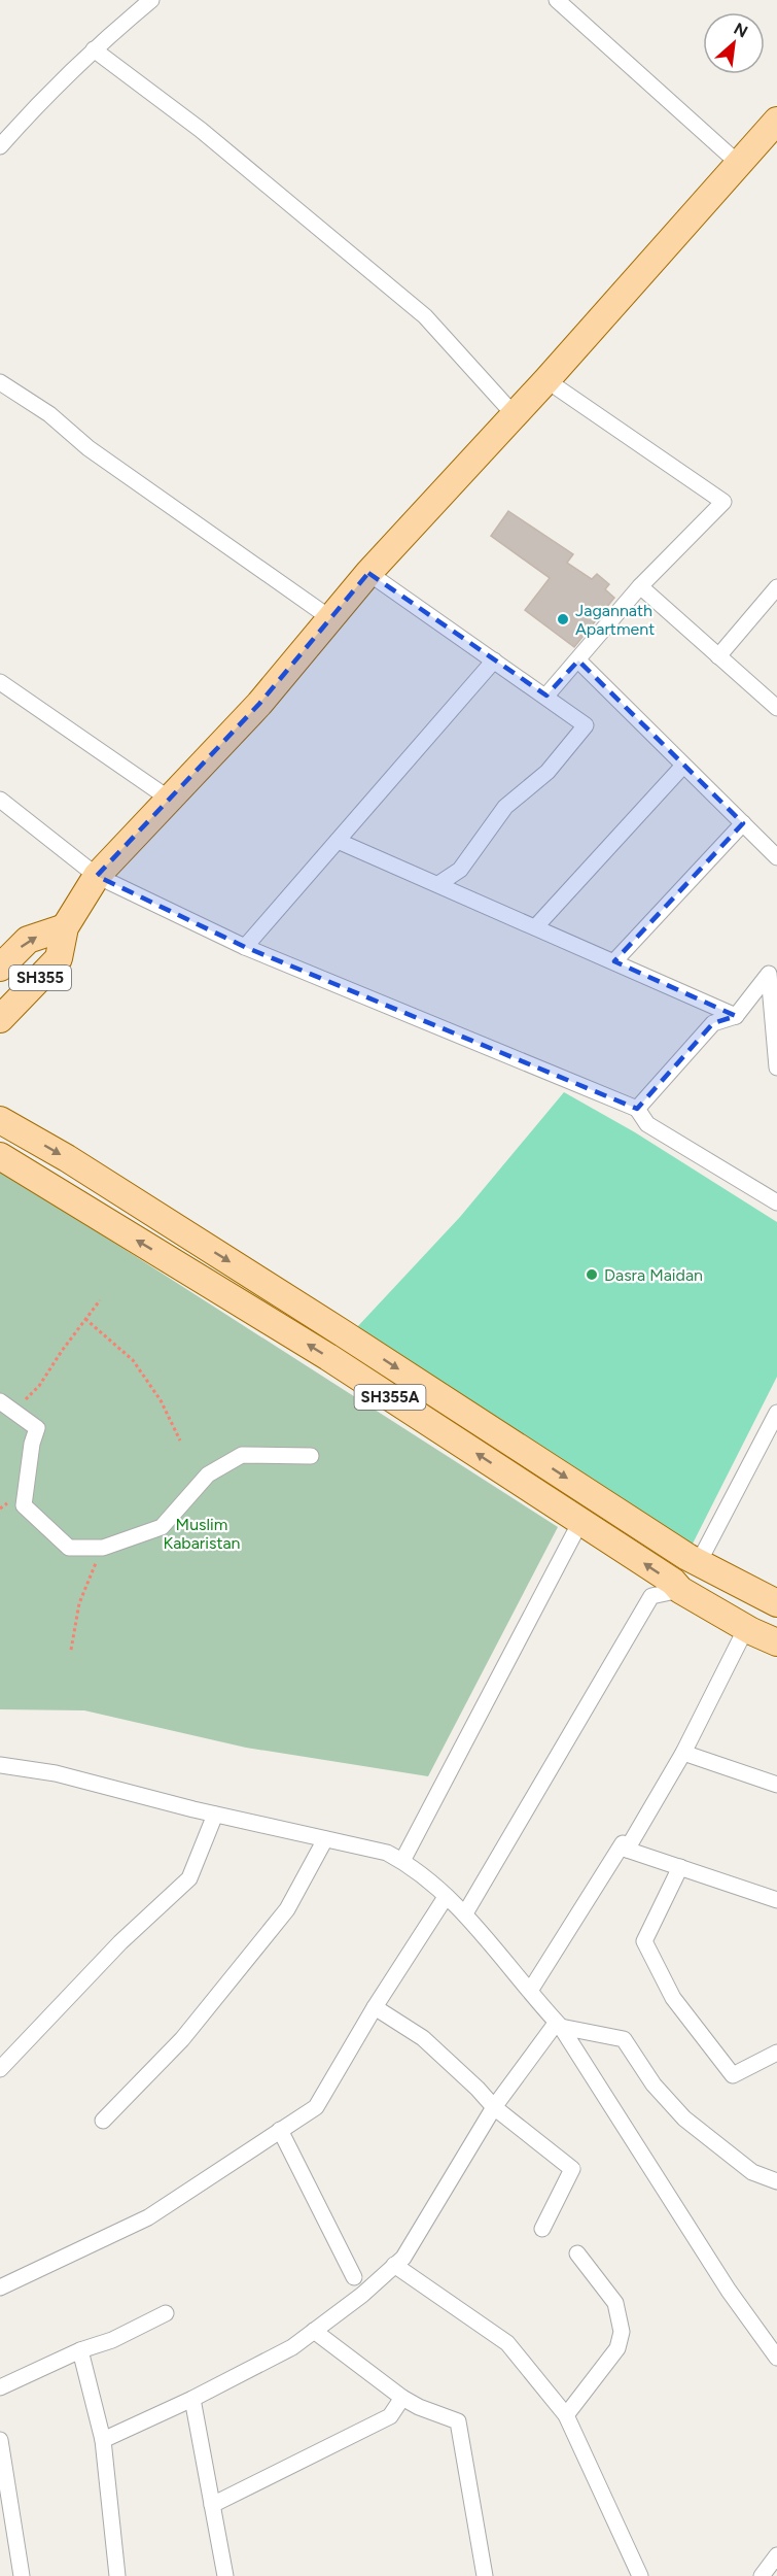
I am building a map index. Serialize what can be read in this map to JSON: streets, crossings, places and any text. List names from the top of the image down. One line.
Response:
{"streets":{"main road":["SH355","SH355A"]},"parks":["Muslim Kabaristan"],"places":["Jagannath Apartment","Dasra Maidan"],"north":"top right"}
